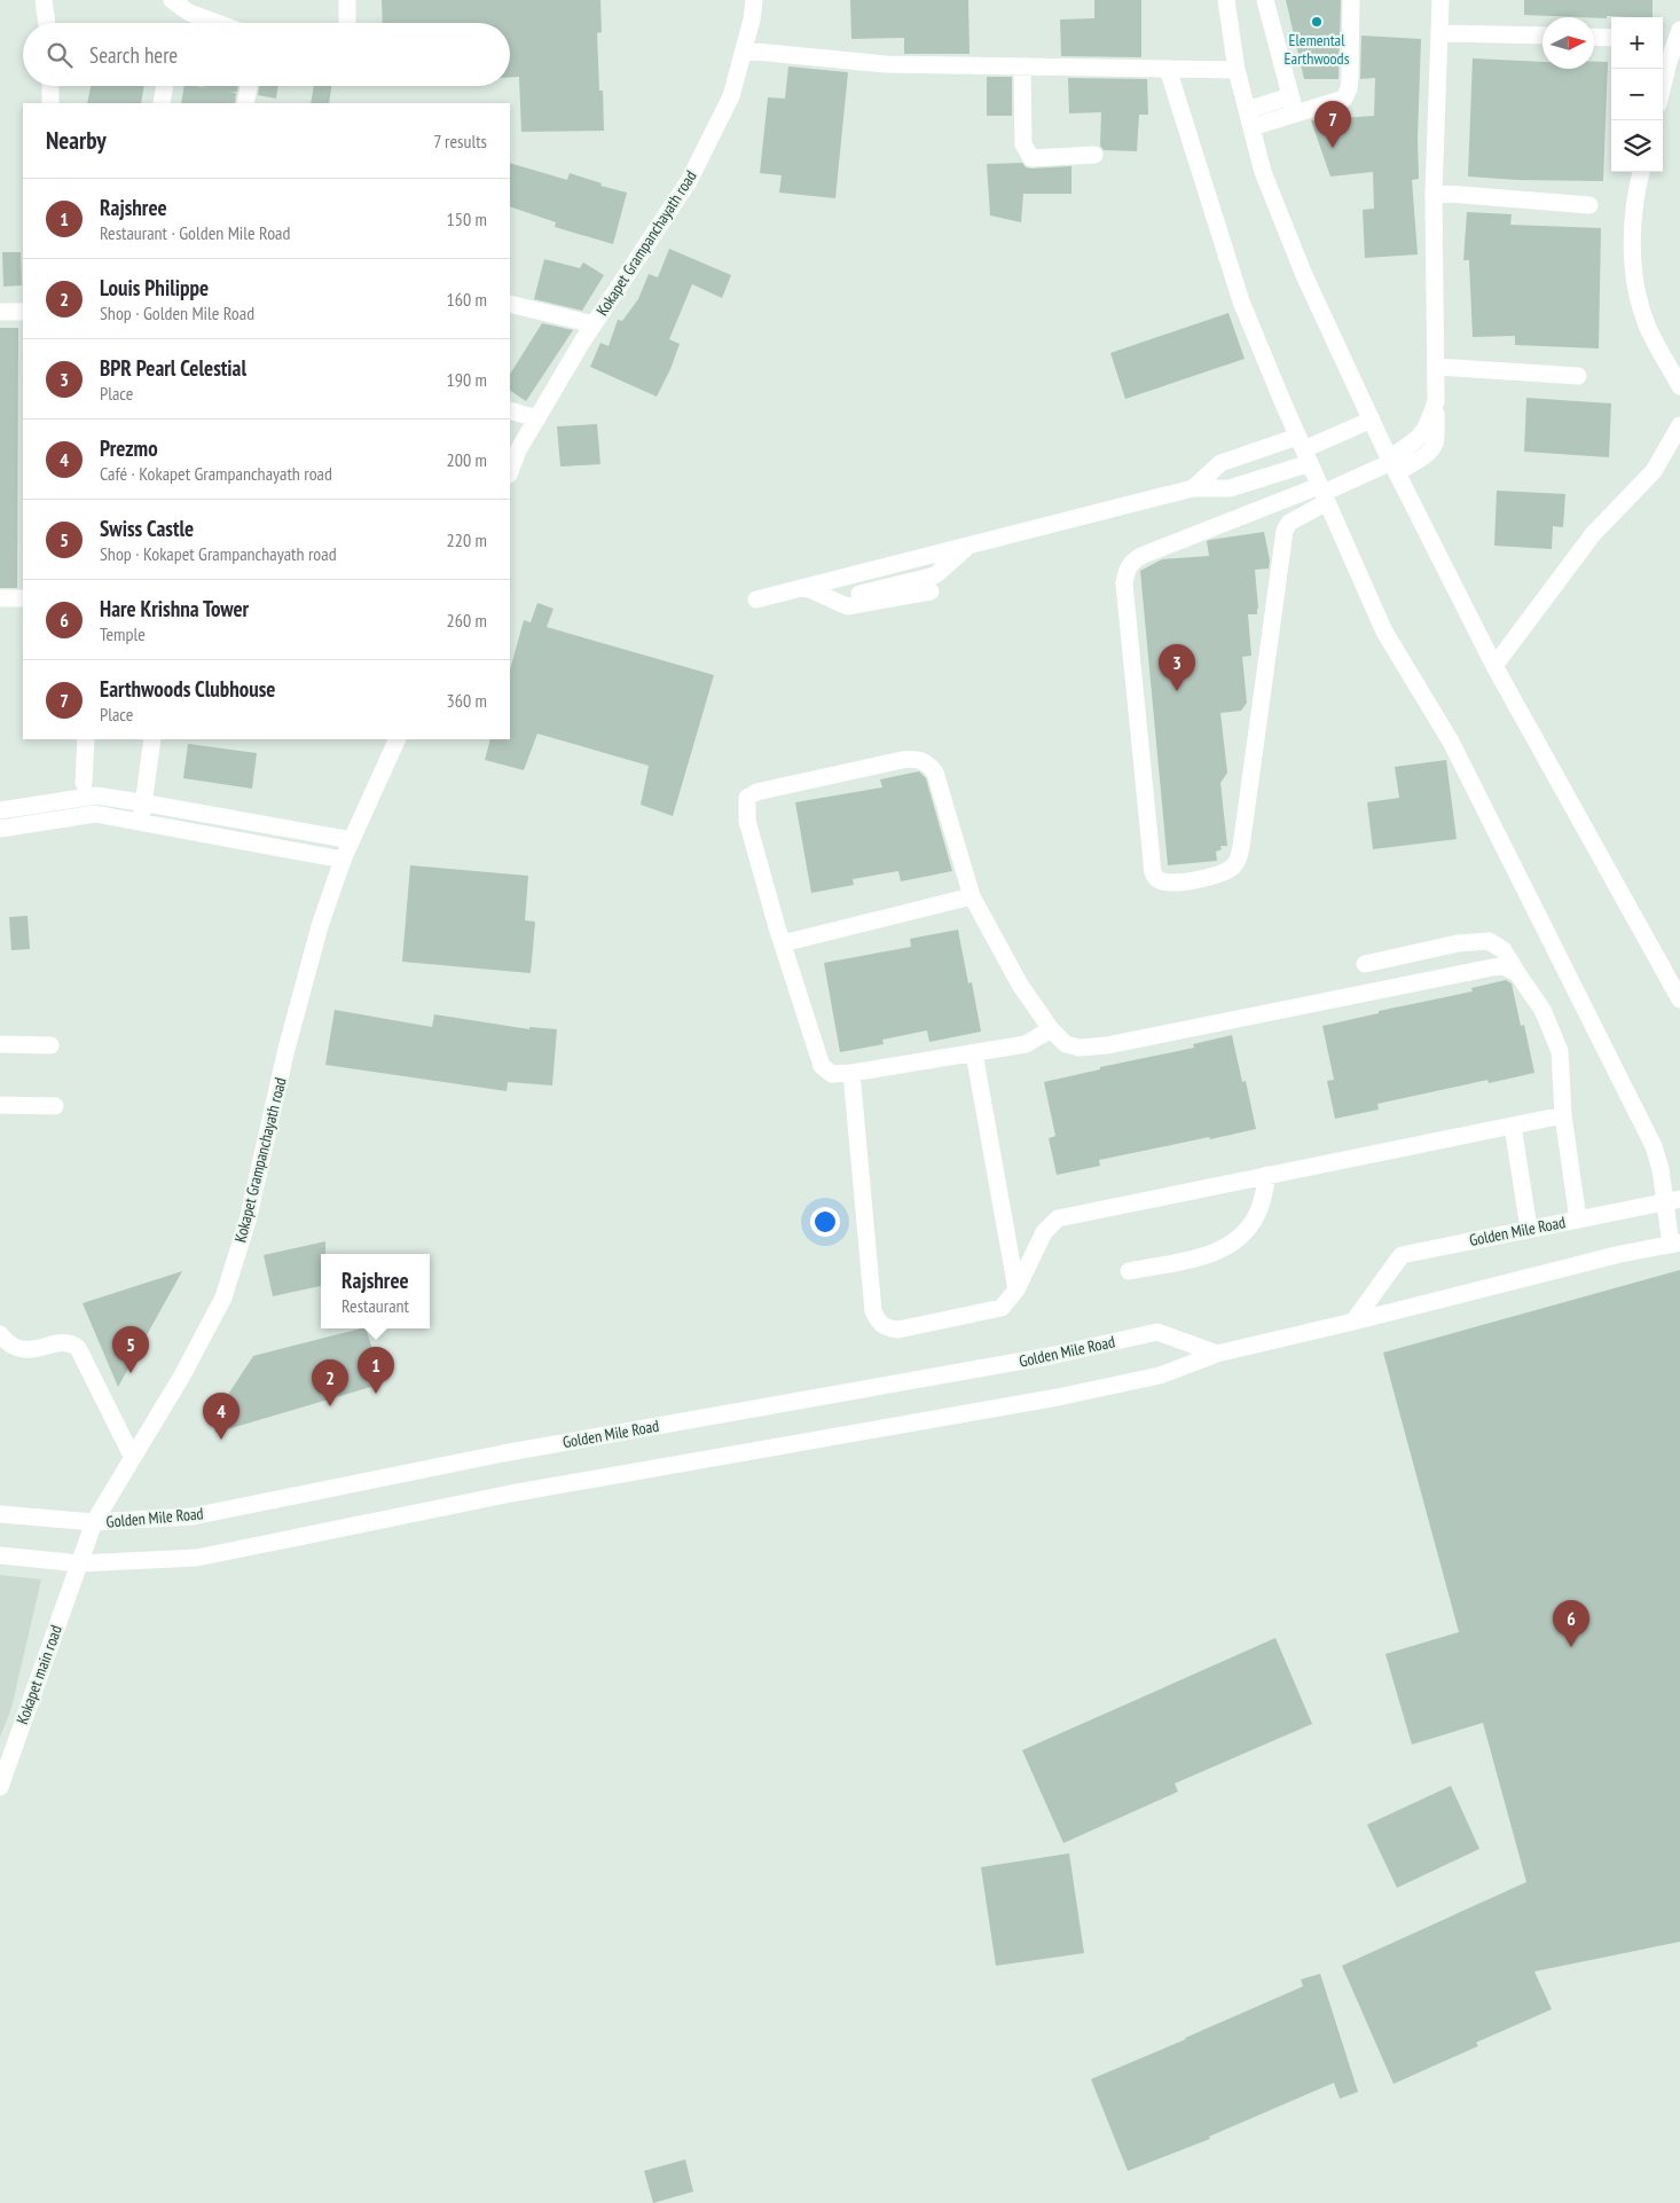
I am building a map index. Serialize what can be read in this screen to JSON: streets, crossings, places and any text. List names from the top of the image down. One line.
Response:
{"streets":{"street":["Kokapet Grampanchayath road","Golden Mile Road","Kokapet main road"]},"crossings":[["Kokapet Grampanchayath road","Golden Mile Road"],["Kokapet Grampanchayath road","Kokapet main road"]],"places":["Elemental Earthwoods"],"north":"right","page":{"map_buttons":["+","−"],"search":"Search here","pins":["7","3","5","1","2","4","6"],"heading":["Nearby","7 results"],"list":[{"mark":"1","name":"Rajshree","note":"Restaurant · Golden Mile Road","value":"150 m"},{"mark":"2","name":"Louis Philippe","note":"Shop · Golden Mile Road","value":"160 m"},{"mark":"3","name":"BPR Pearl Celestial","note":"Place","value":"190 m"},{"mark":"4","name":"Prezmo","note":"Café · Kokapet Grampanchayath road","value":"200 m"},{"mark":"5","name":"Swiss Castle","note":"Shop · Kokapet Grampanchayath road","value":"220 m"},{"mark":"6","name":"Hare Krishna Tower","note":"Temple","value":"260 m"},{"mark":"7","name":"Earthwoods Clubhouse","note":"Place","value":"360 m"}],"popup":["Rajshree","Restaurant"]}}
